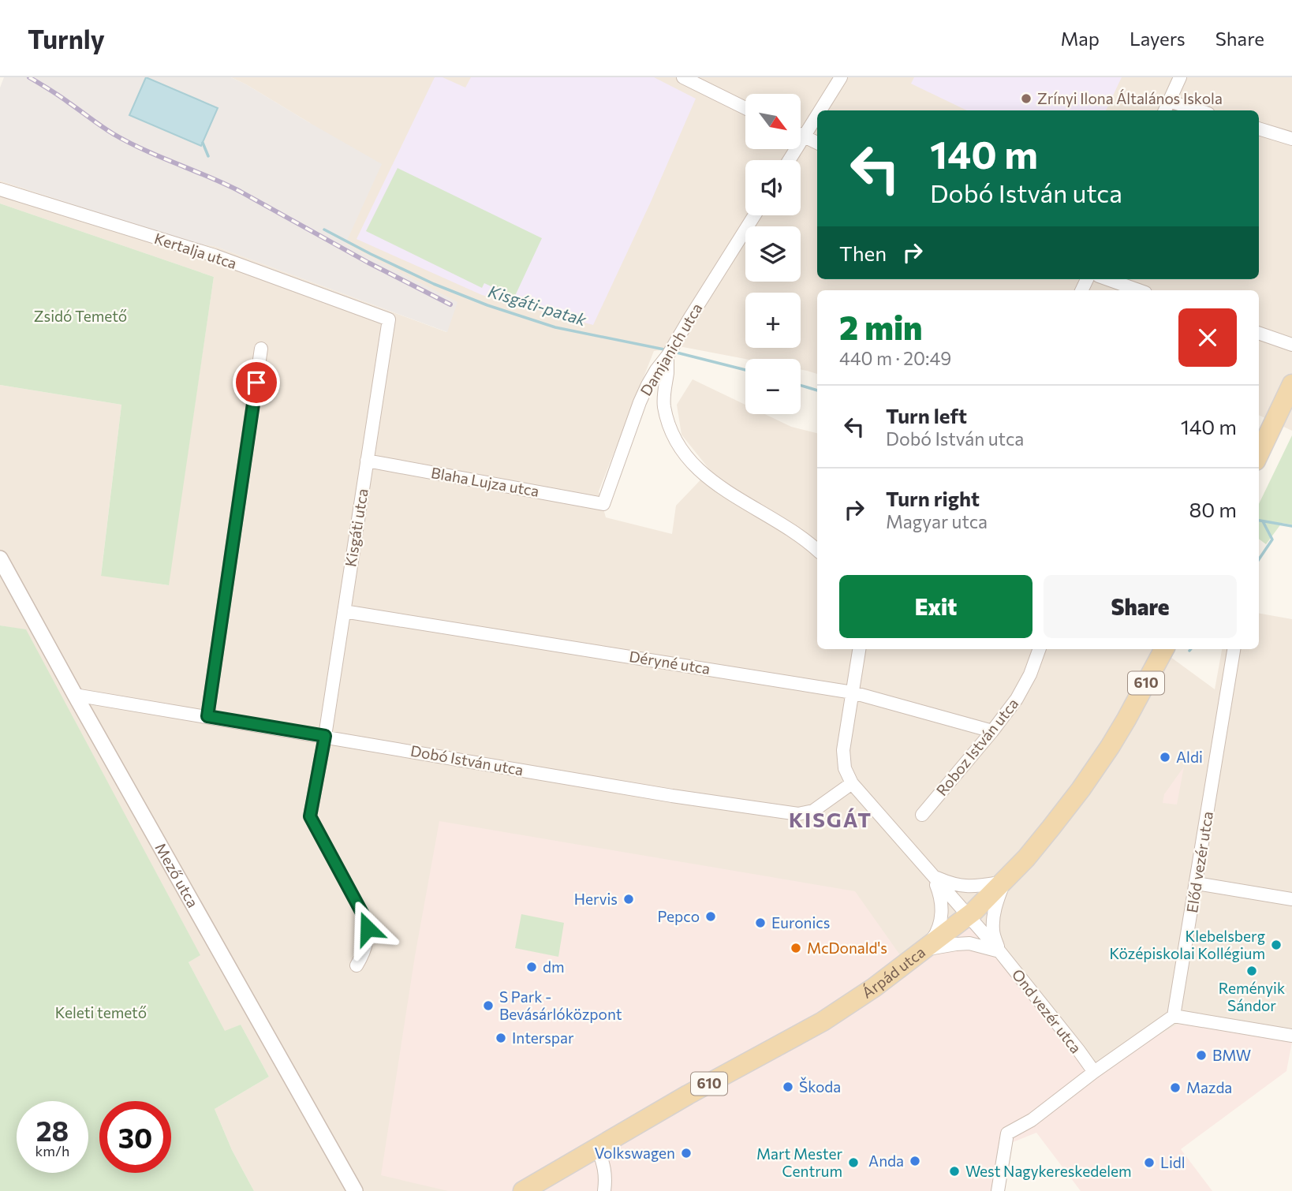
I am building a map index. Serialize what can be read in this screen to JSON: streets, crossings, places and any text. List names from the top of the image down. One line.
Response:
{"streets":{"main road":["610","Árpád utca"],"street":["Kertalja utca","Damjanich utca","Blaha Lujza utca","Kisgáti utca","Déryné utca","Roboz István utca","Dobó István utca","Előd vezér utca","Mező utca","Ond vezér utca"]},"crossings":[["Kertalja utca","Kisgáti utca"],["Damjanich utca","Blaha Lujza utca"],["Blaha Lujza utca","Kisgáti utca"],["Kisgáti utca","Déryné utca"],["Kisgáti utca","Dobó István utca"],["Déryné utca","Roboz István utca"],["Dobó István utca","Mező utca"],["Dobó István utca","Ond vezér utca"],["Árpád utca","Ond vezér utca"]],"districts":["KISGÁT"],"water":["Kisgáti-patak"],"parks":["Zsidó Temető","Keleti temető"],"places":["Zrínyi Ilona Általános Iskola","Aldi","Hervis","Pepco","Euronics","Klebelsberg Középiskolai Kollégium","McDonald's","dm","Reményik Sándor","S Park - Bevásárlóközpont","Interspar","BMW","Škoda","Mazda","Volkswagen","Anda","Mart Mester Centrum","Lidl","West Nagykereskedelem"],"north":"bottom right","page":{"header":"Turnly","nav":["Map","Layers","Share"],"map_buttons":["+","−"],"turn":["140 m","Dobó István utca"],"then":"Then","heading":["2 min","440 m · 20:49"],"list":[{"name":"Turn left","note":"Dobó István utca","value":"140 m"},{"name":"Turn right","note":"Magyar utca","value":"80 m"}],"buttons":["Exit","Share"],"speed":"28 km/h","limit":"30"}}
